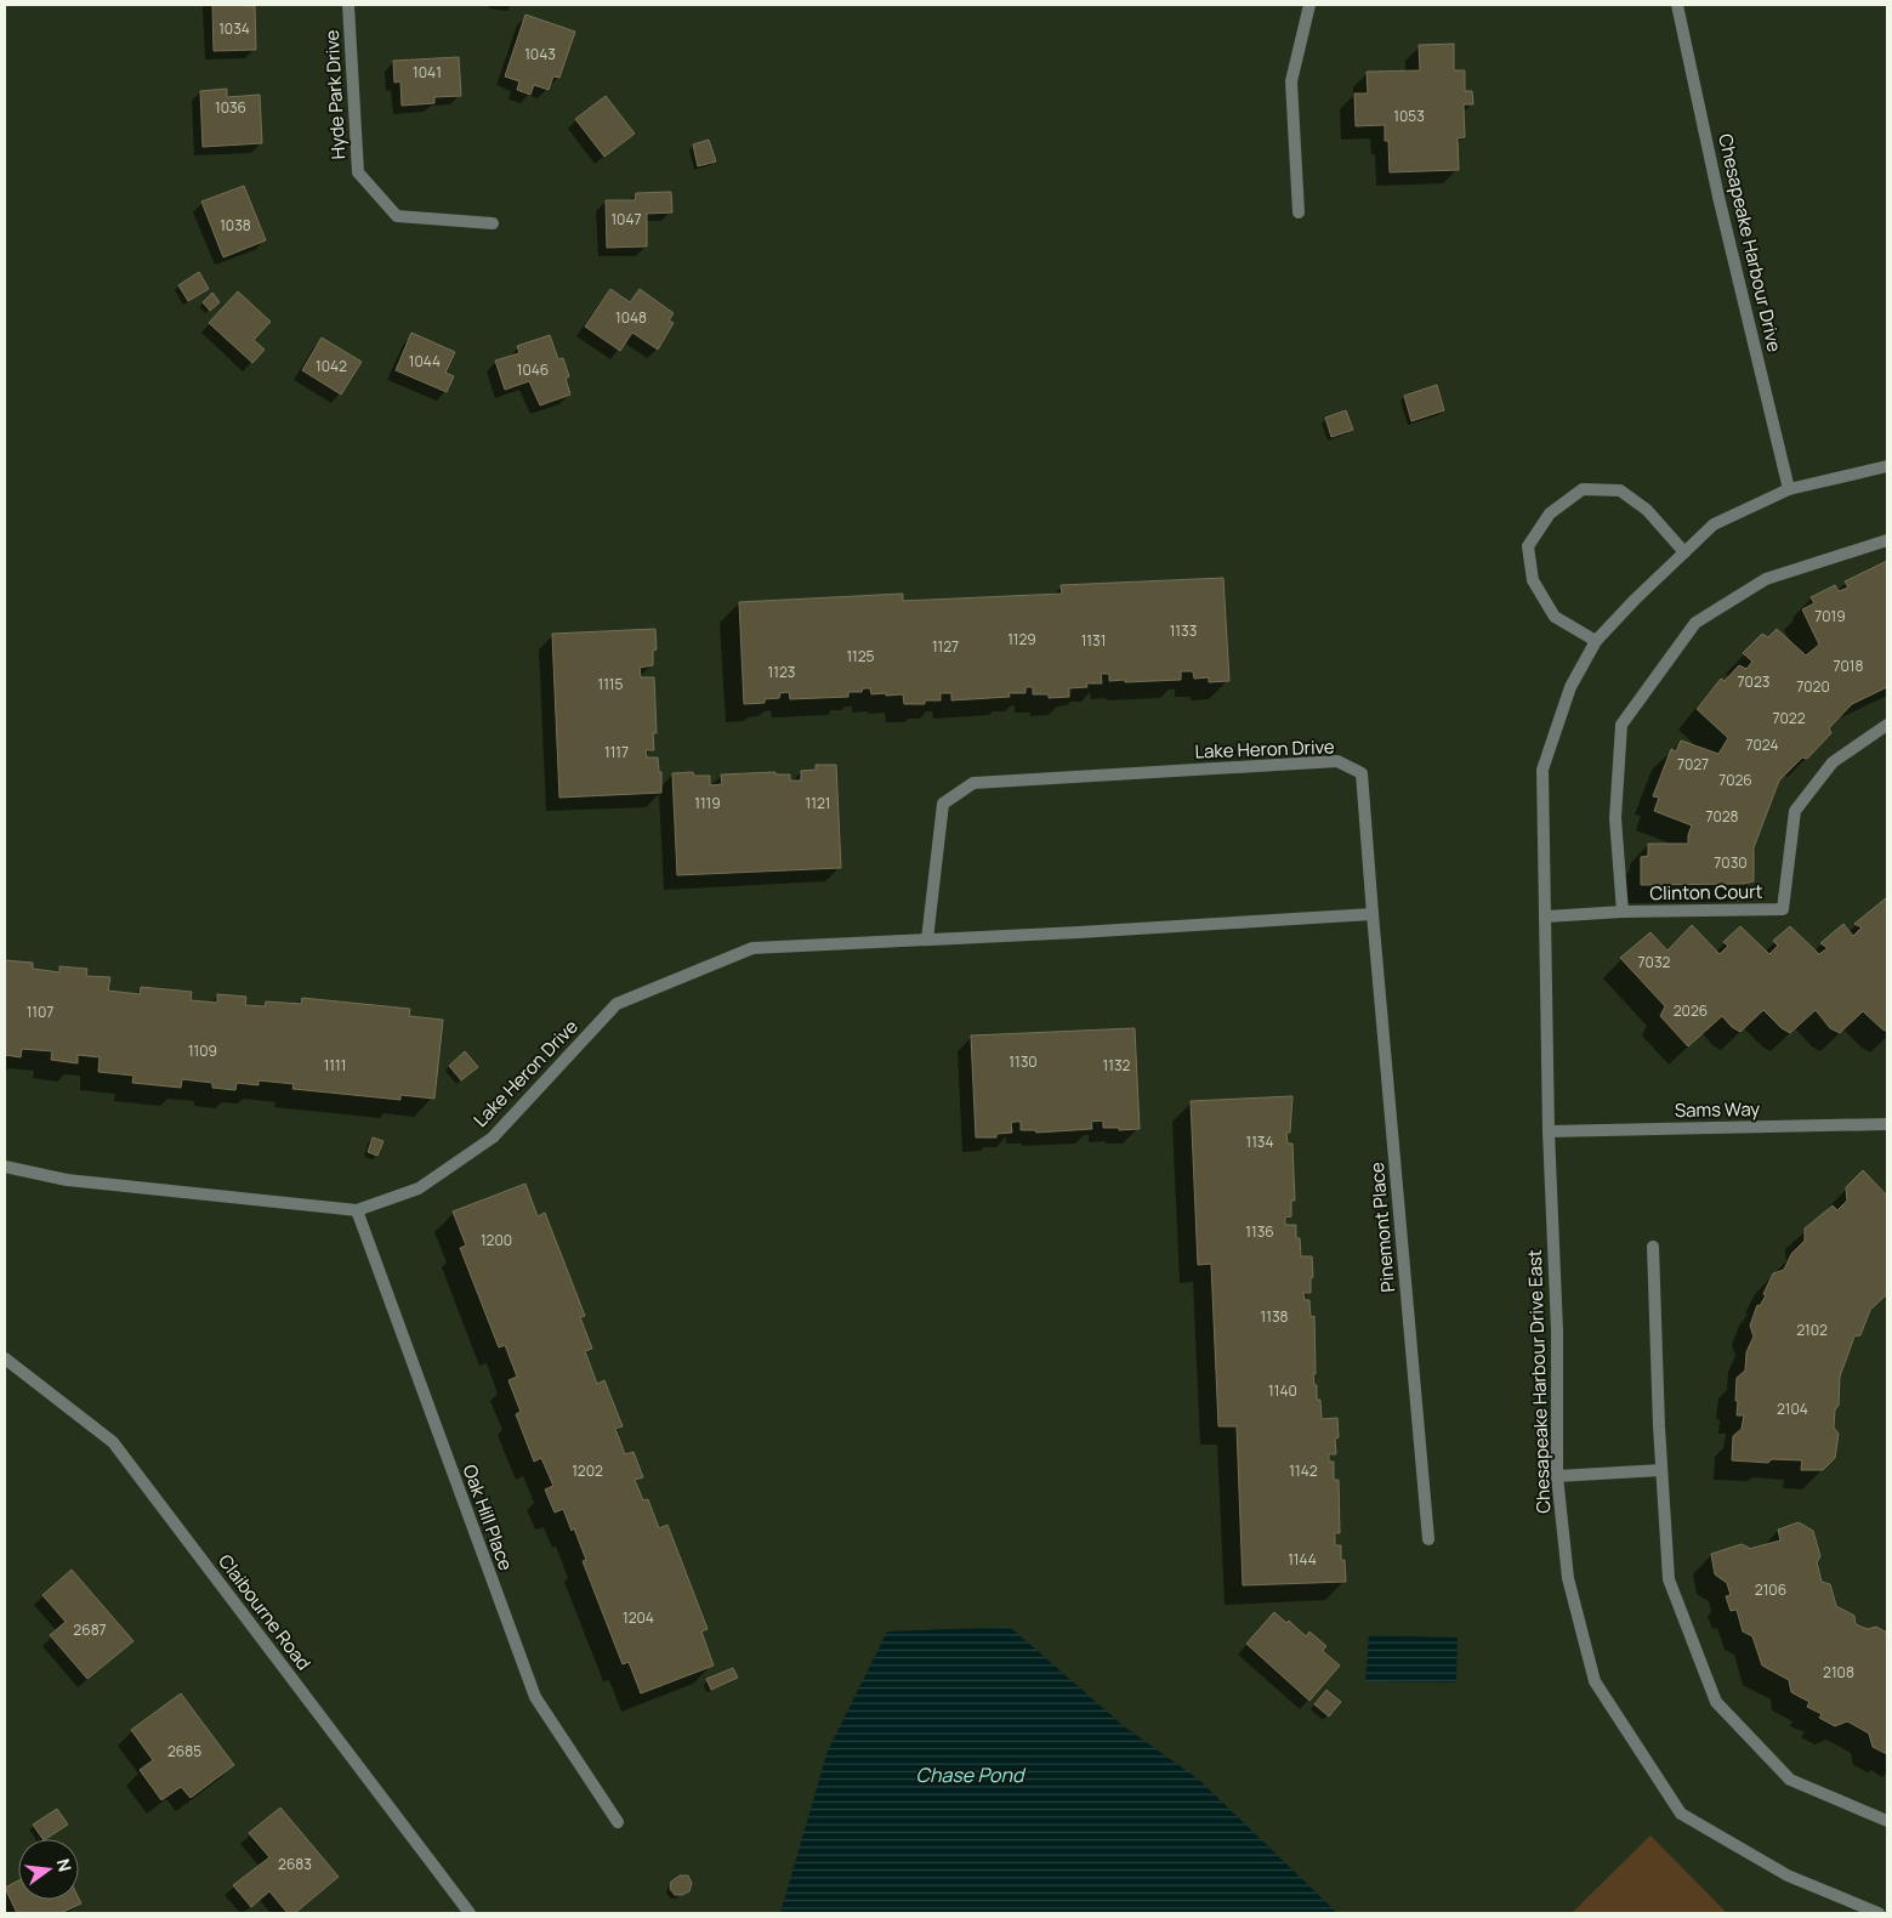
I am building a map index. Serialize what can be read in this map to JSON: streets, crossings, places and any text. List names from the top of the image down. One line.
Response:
{"streets":{"street":["Hyde Park Drive","Chesapeake Harbour Drive","Lake Heron Drive","Clinton Court","Sams Way","Pinemont Place","Chesapeake Harbour Drive East","Oak Hill Place","Claibourne Road"]},"crossings":[["Chesapeake Harbour Drive","Chesapeake Harbour Drive East"],["Lake Heron Drive","Pinemont Place"],["Lake Heron Drive","Oak Hill Place"],["Sams Way","Chesapeake Harbour Drive East"]],"water":["Chase Pond"],"house_numbers":["1034","1043","1041","1036","1053","1047","1038","1048","1044","1042","1046","7019","1133","1129","1131","1127","1125","7018","1123","7023","1115","7020","7022","7024","1117","7027","7026","1119","1121","7028","7030","7032","2026","1107","1109","1130","1111","1132","1134","1136","1200","1138","2102","1140","2104","1202","1142","1144","2106","1204","2687","2108","2685","2683"],"north":"right"}
